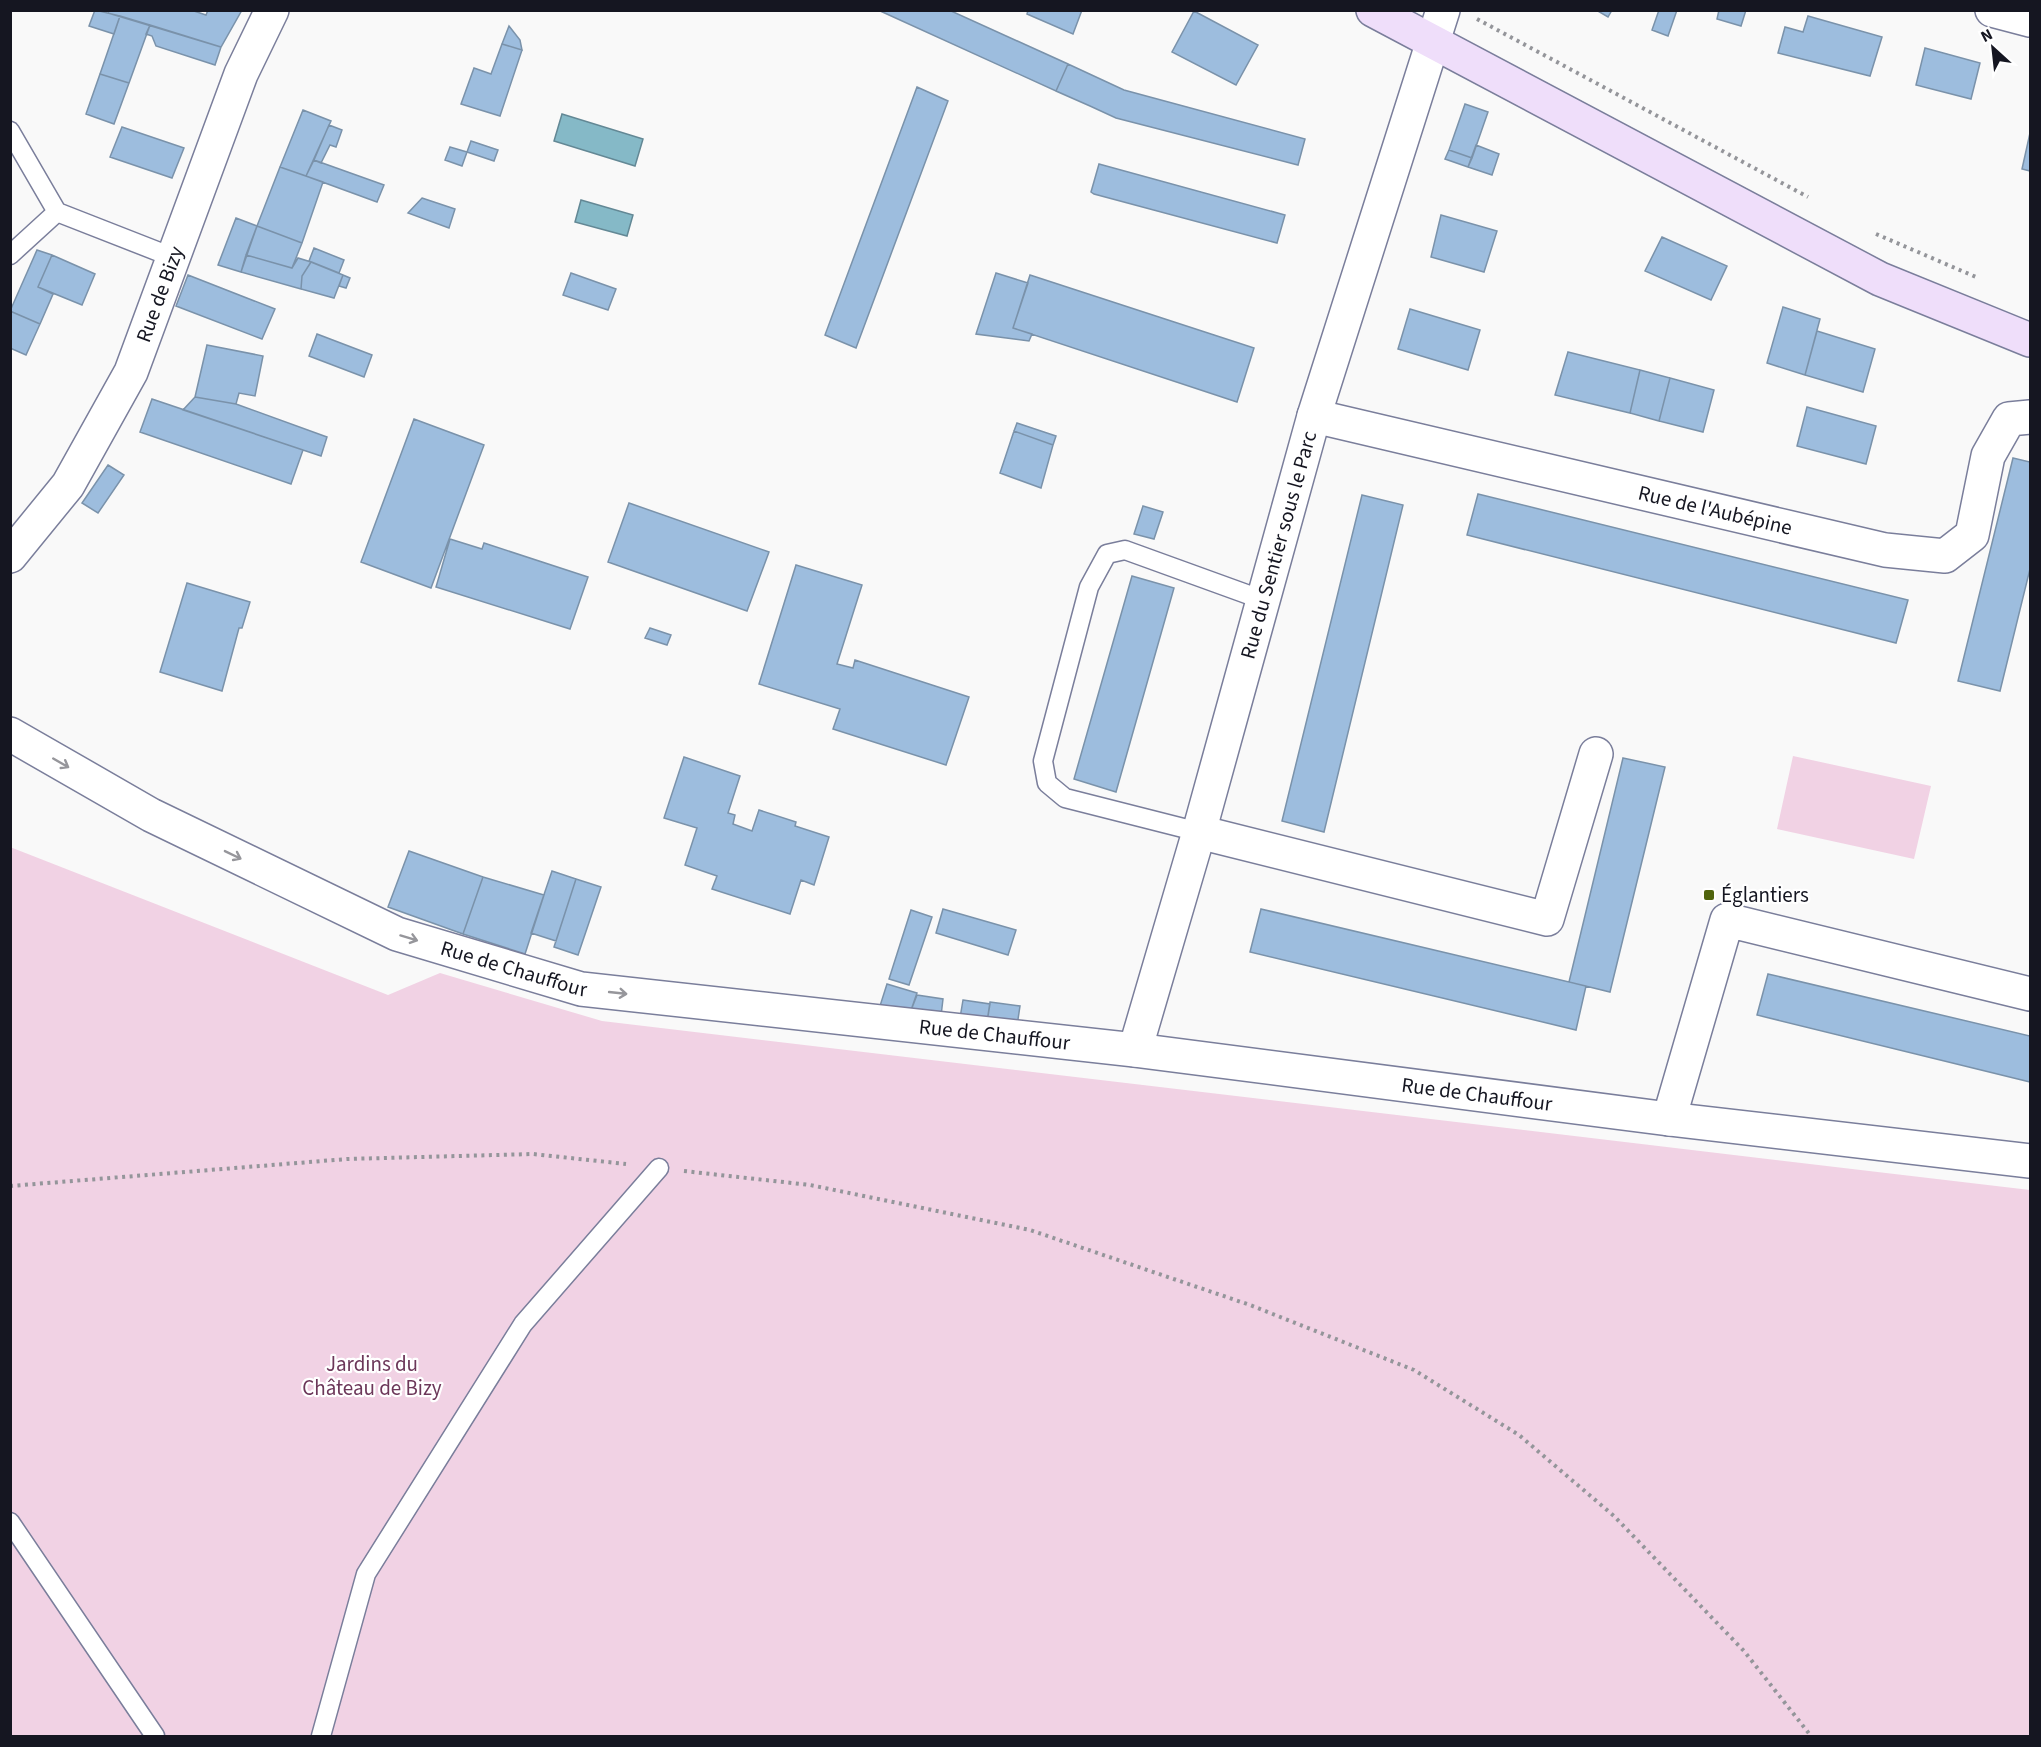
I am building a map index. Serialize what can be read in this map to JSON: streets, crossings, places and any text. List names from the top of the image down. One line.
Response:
{"streets":{"street":["Rue de Bizy","Rue de l'Aubépine","Rue du Sentier sous le Parc","Rue de Chauffour"]},"crossings":[["Rue de l'Aubépine","Rue du Sentier sous le Parc"],["Rue du Sentier sous le Parc","Rue de Chauffour"]],"one_way":["Rue de Chauffour"],"parks":["Jardins du Château de Bizy"],"places":{"transit":["Églantiers"]},"north":"top left"}
